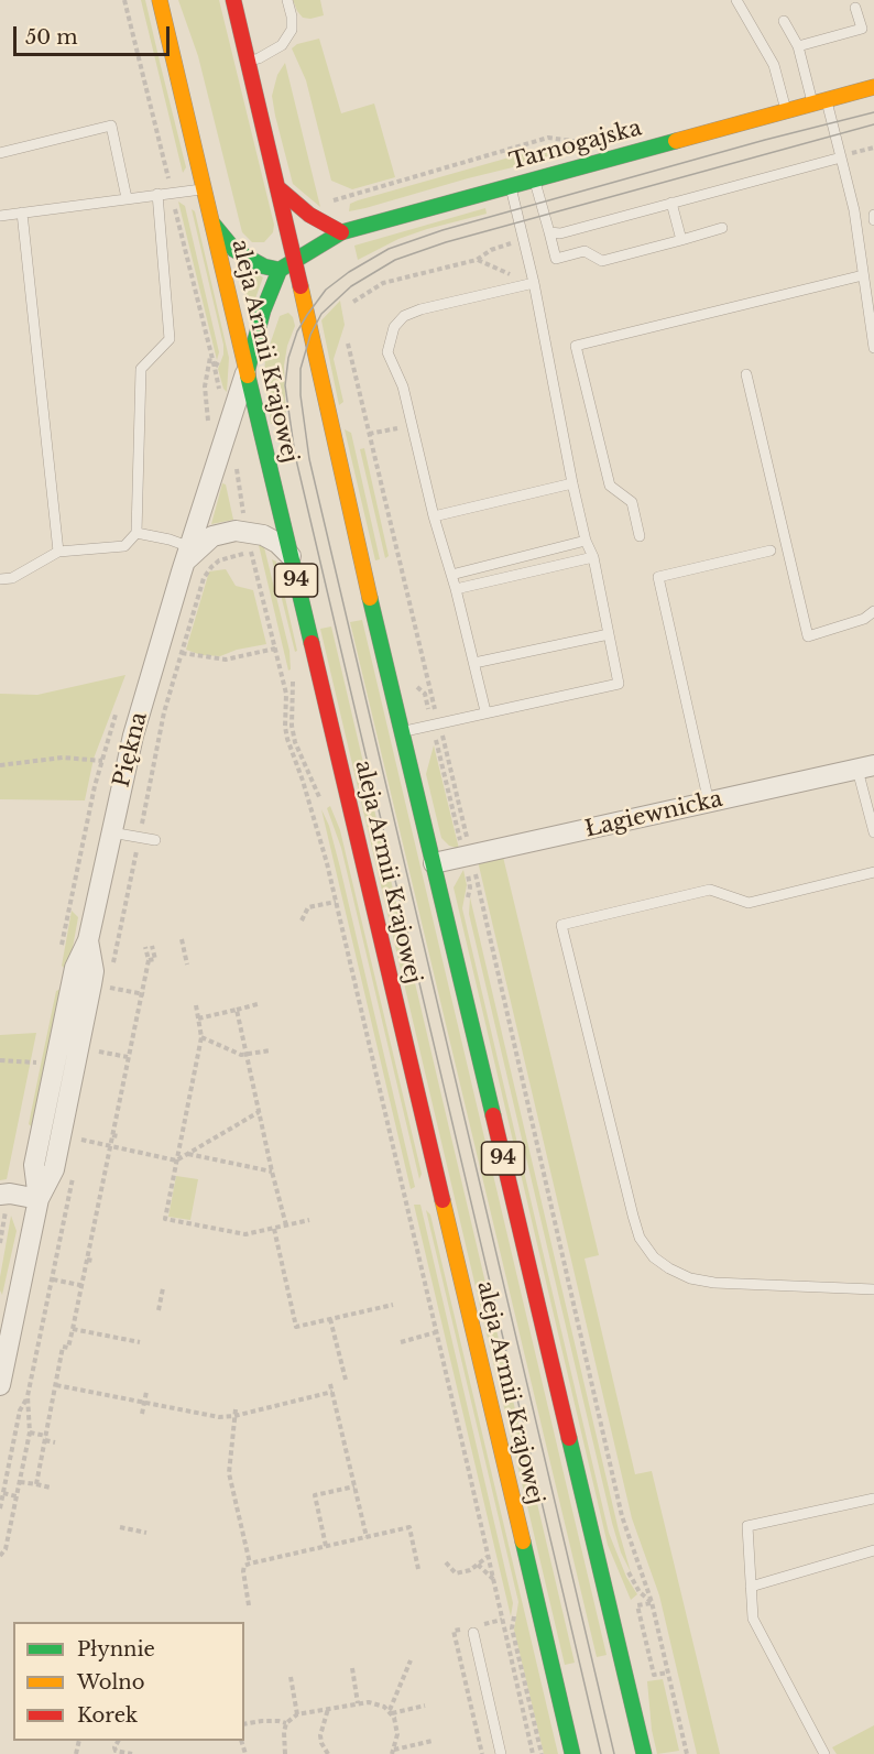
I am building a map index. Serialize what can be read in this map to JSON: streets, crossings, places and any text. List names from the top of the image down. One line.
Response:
{"streets":{"main road":["Tarnogajska","aleja Armii Krajowej","94"],"street":["Piękna","Łagiewnicka"]},"crossings":[["Tarnogajska","94"],["aleja Armii Krajowej","Piękna"],["94","Łagiewnicka"]],"legend":["Płynnie","Wolno","Korek"],"scale_bar":"50 m"}
